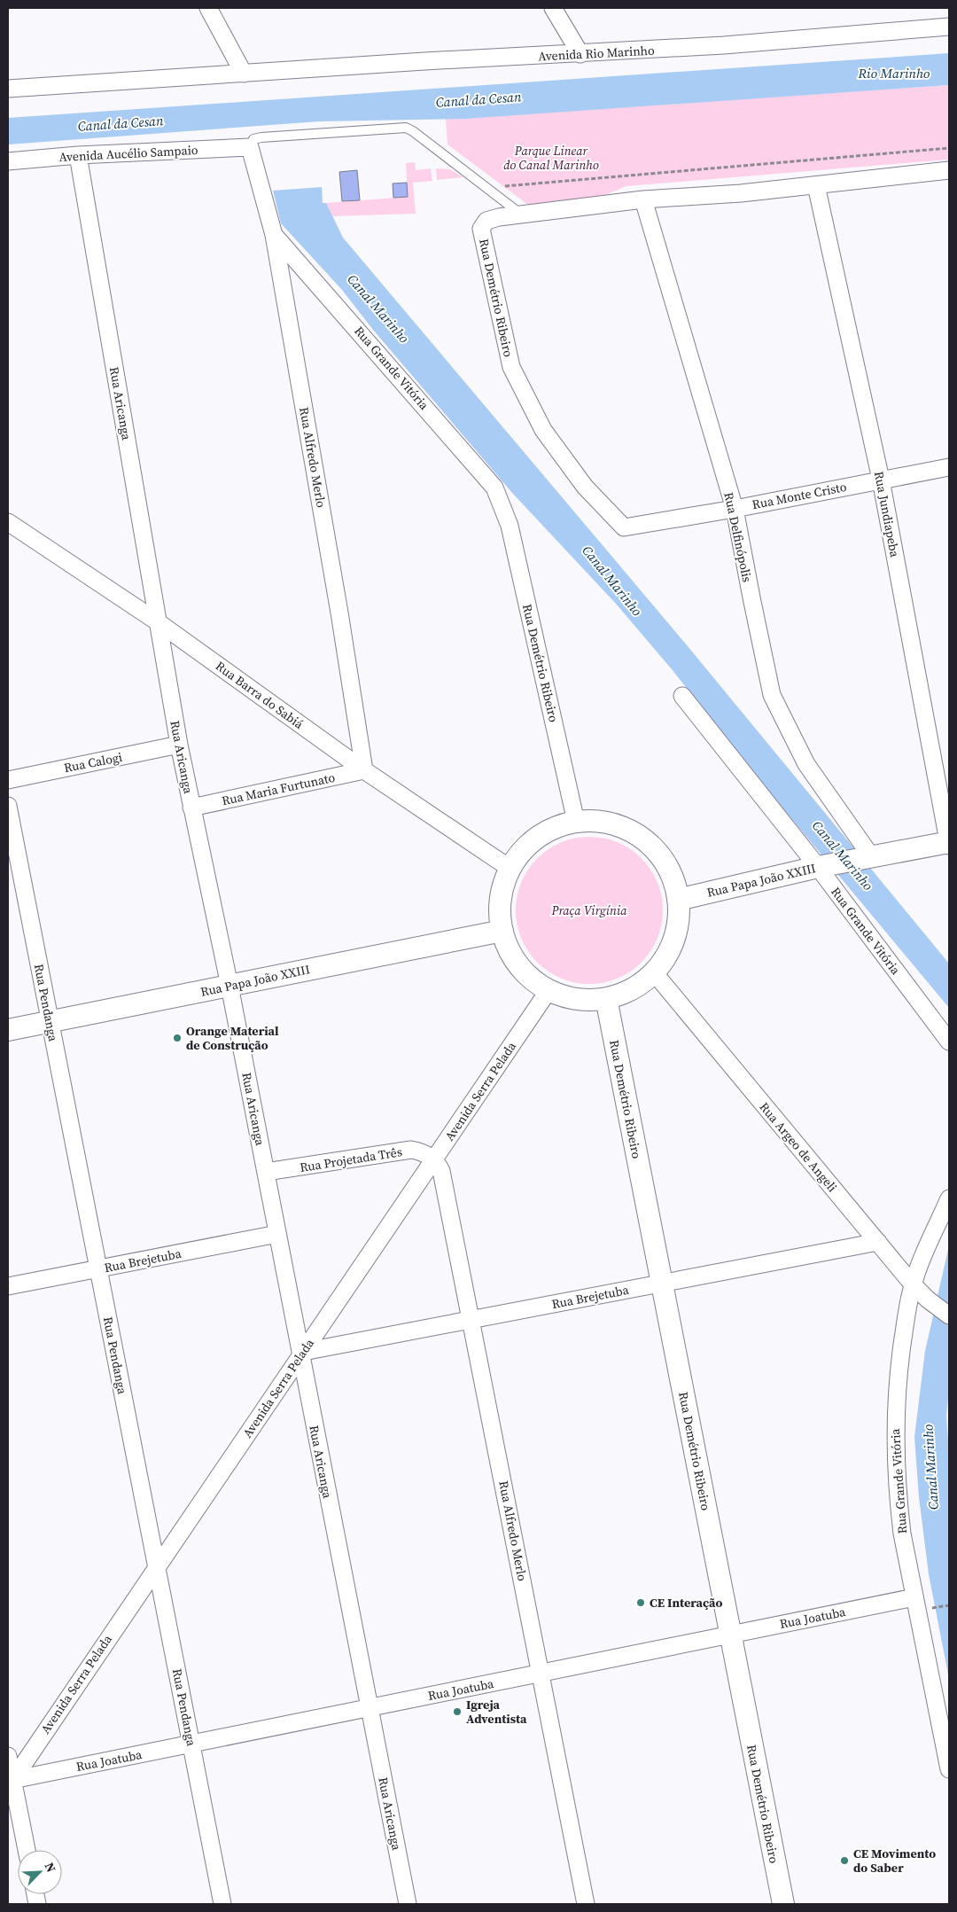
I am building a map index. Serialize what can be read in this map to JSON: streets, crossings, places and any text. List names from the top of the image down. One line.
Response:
{"streets":{"street":["Avenida Rio Marinho","Avenida Aucélio Sampaio","Rua Demétrio Ribeiro","Rua Grande Vitória","Rua Aricanga","Rua Alfredo Merlo","Rua Monte Cristo","Rua Jundiapeba","Rua Delfinópolis","Rua Barra do Sabiá","Rua Calogi","Rua Maria Furtunato","Rua Papa João XXIII","Rua Pendanga","Avenida Serra Pelada","Rua Argeo de Angeli","Rua Projetada Três","Rua Brejetuba","Rua Joatuba"]},"crossings":[["Avenida Aucélio Sampaio","Rua Aricanga"],["Avenida Aucélio Sampaio","Rua Alfredo Merlo"],["Rua Demétrio Ribeiro","Rua Grande Vitória"],["Rua Demétrio Ribeiro","Rua Monte Cristo"],["Rua Demétrio Ribeiro","Rua Brejetuba"],["Rua Demétrio Ribeiro","Rua Joatuba"],["Rua Grande Vitória","Rua Alfredo Merlo"],["Rua Grande Vitória","Rua Papa João XXIII"],["Rua Grande Vitória","Rua Argeo de Angeli"],["Rua Grande Vitória","Rua Joatuba"],["Rua Aricanga","Rua Barra do Sabiá"],["Rua Aricanga","Rua Calogi"],["Rua Aricanga","Rua Maria Furtunato"],["Rua Aricanga","Rua Papa João XXIII"],["Rua Aricanga","Avenida Serra Pelada"],["Rua Aricanga","Rua Projetada Três"],["Rua Aricanga","Rua Brejetuba"],["Rua Aricanga","Rua Joatuba"],["Rua Alfredo Merlo","Rua Barra do Sabiá"],["Rua Alfredo Merlo","Rua Maria Furtunato"],["Rua Alfredo Merlo","Avenida Serra Pelada"],["Rua Alfredo Merlo","Rua Projetada Três"],["Rua Alfredo Merlo","Rua Brejetuba"],["Rua Alfredo Merlo","Rua Joatuba"],["Rua Monte Cristo","Rua Jundiapeba"],["Rua Monte Cristo","Rua Delfinópolis"],["Rua Jundiapeba","Rua Papa João XXIII"],["Rua Delfinópolis","Rua Papa João XXIII"],["Rua Barra do Sabiá","Rua Maria Furtunato"],["Rua Papa João XXIII","Rua Pendanga"],["Rua Pendanga","Avenida Serra Pelada"],["Rua Pendanga","Rua Brejetuba"],["Rua Pendanga","Rua Joatuba"],["Avenida Serra Pelada","Rua Projetada Três"],["Avenida Serra Pelada","Rua Brejetuba"],["Avenida Serra Pelada","Rua Joatuba"],["Rua Argeo de Angeli","Rua Brejetuba"]],"water":["Rio Marinho","Canal da Cesan","Canal Marinho"],"parks":["Parque Linear do Canal Marinho","Praça Virgínia"],"places":["Orange Material de Construção","CE Interação","Igreja Adventista","CE Movimento do Saber"],"north":"top right"}
